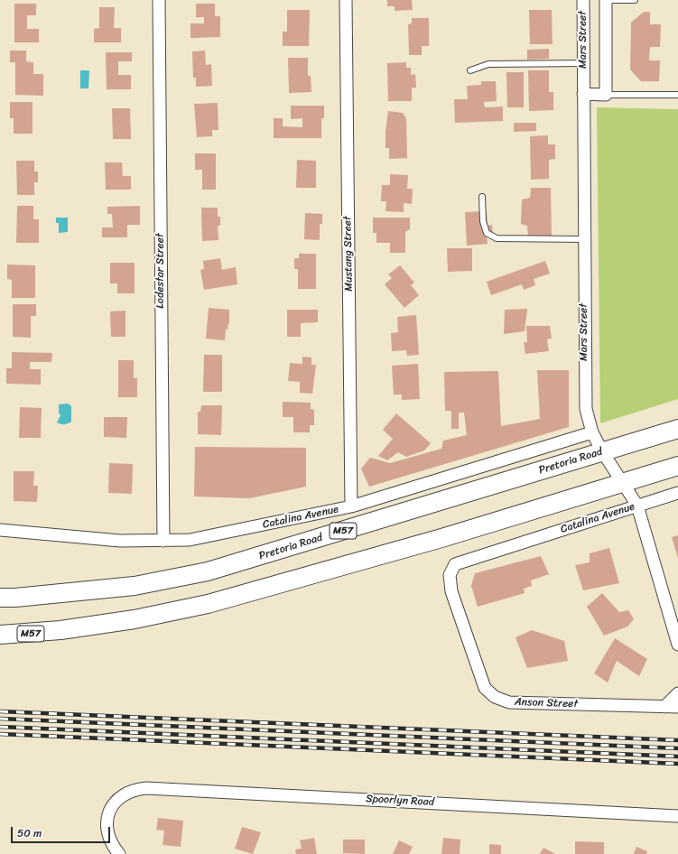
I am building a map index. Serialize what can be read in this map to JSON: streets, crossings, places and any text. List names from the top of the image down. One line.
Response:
{"streets":{"main road":["Pretoria Road","M57"],"street":["Mars Street","Mustang Street","Lodestar Street","Catalina Avenue","Anson Street","Spoorlyn Road"]},"crossings":[["Mars Street","Pretoria Road"],["Mars Street","Catalina Avenue"],["Mars Street","M57"],["Mustang Street","Catalina Avenue"],["Lodestar Street","Catalina Avenue"],["Catalina Avenue","Anson Street"]],"scale_bar":"50 m"}
